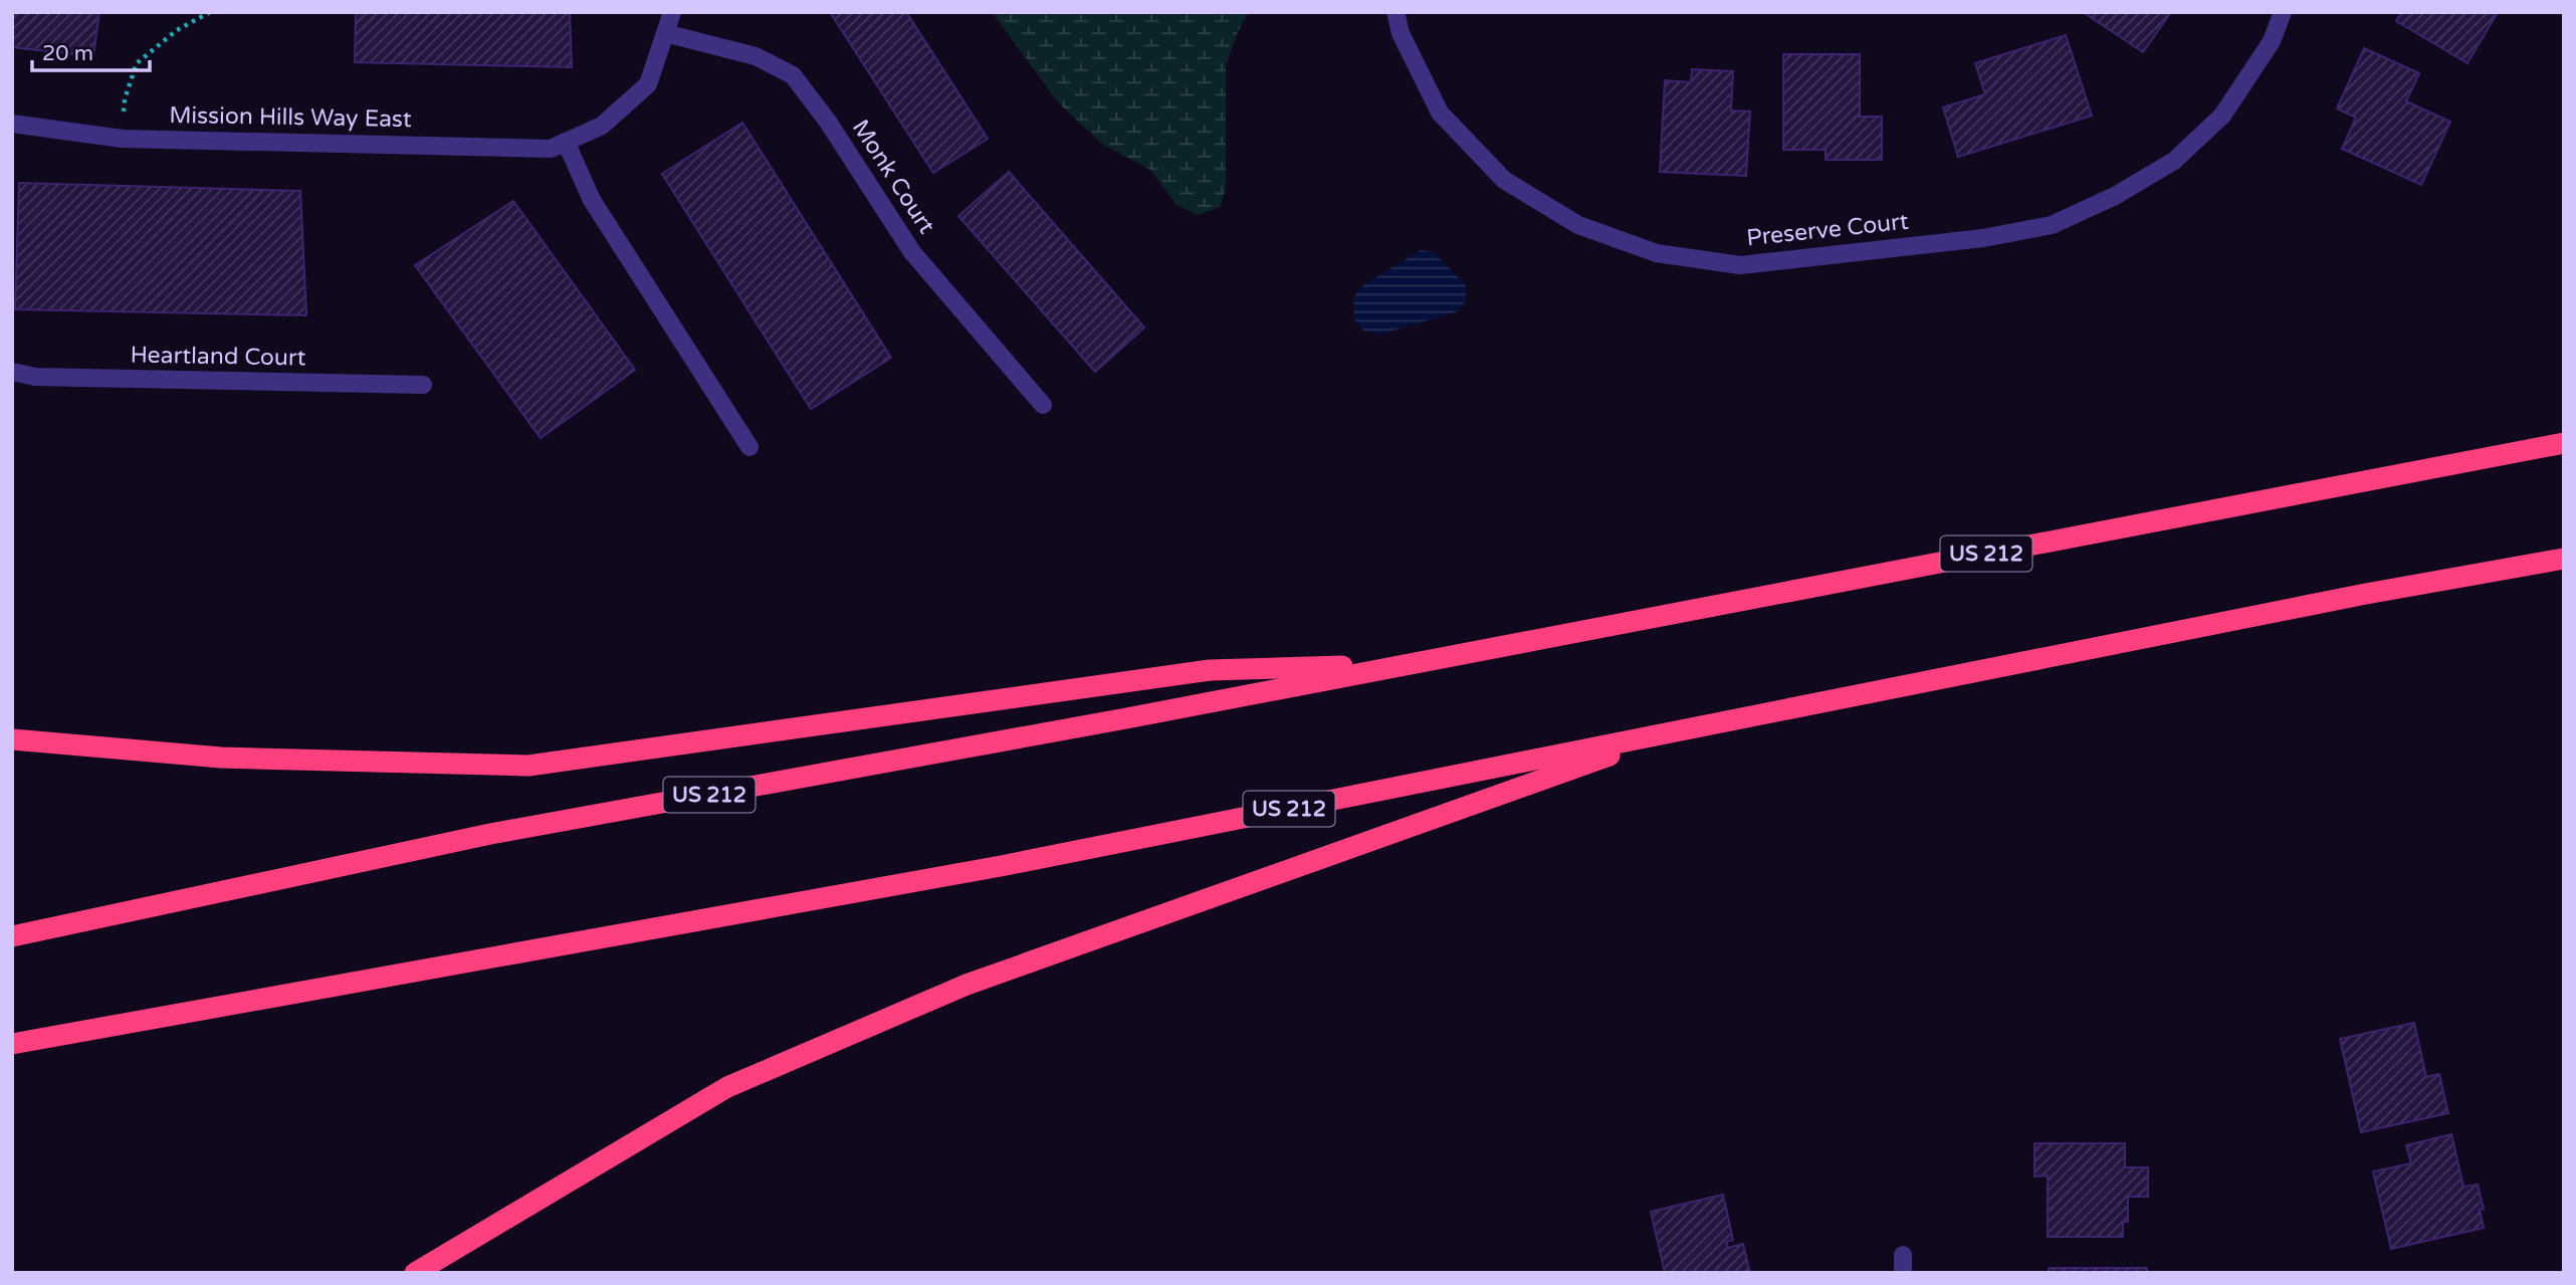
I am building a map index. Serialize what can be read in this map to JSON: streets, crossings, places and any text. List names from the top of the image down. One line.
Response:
{"streets":{"highway":["US 212"],"street":["Mission Hills Way East","Monk Court","Preserve Court","Heartland Court"]},"crossings":[["Mission Hills Way East","Monk Court"]],"scale_bar":"20 m"}
